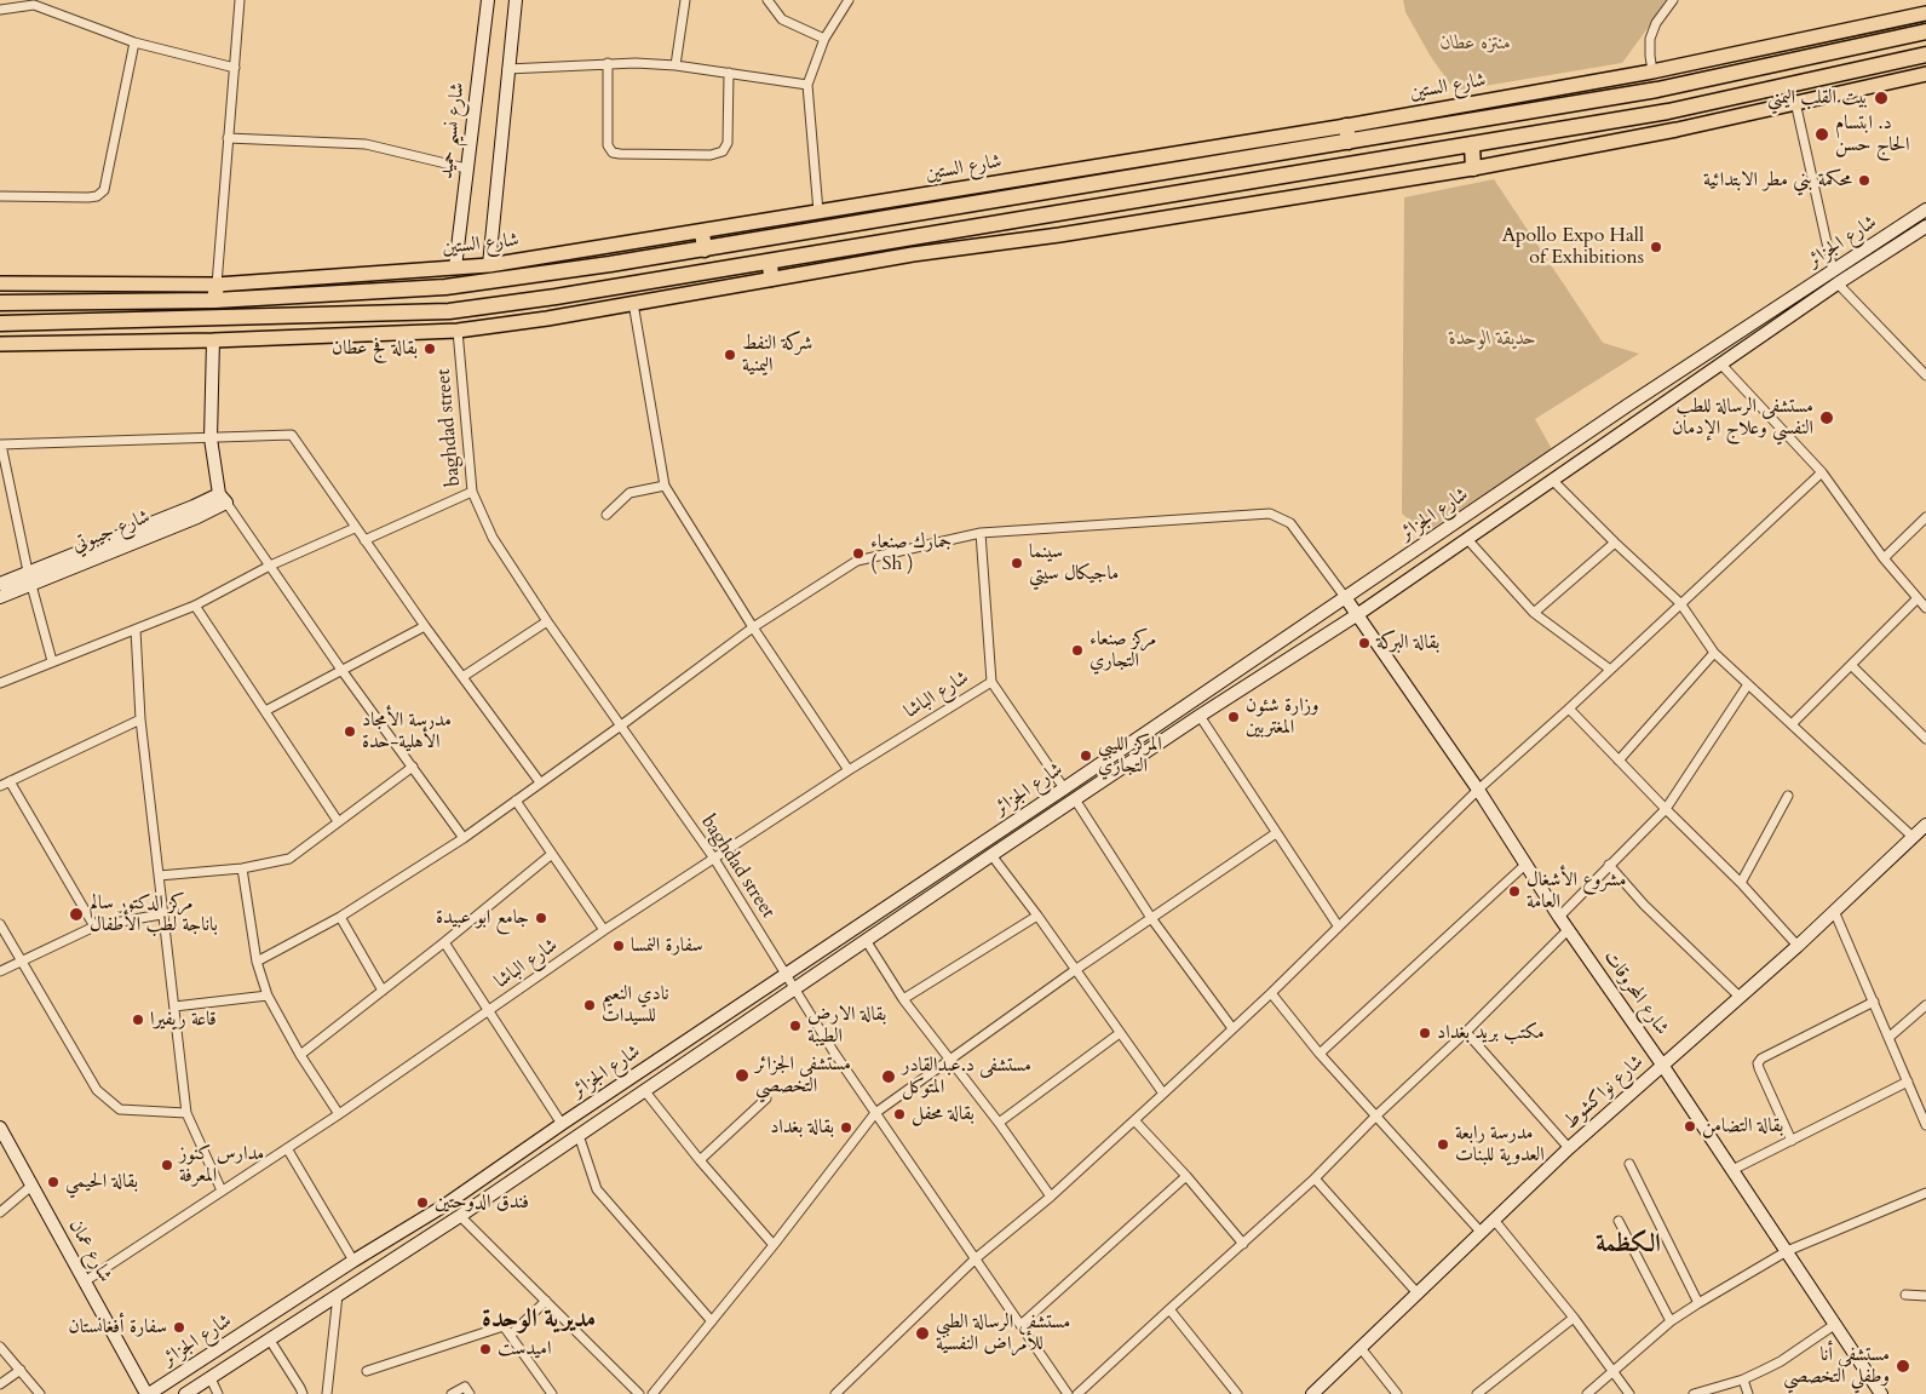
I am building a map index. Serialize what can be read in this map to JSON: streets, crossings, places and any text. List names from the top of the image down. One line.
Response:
{"streets":{"highway":["شارع الستين"],"main road":["شارع نسيم حميد","شارع الجزائر","شارع جيبوتي","شارع المحروقات","شارع نواكشوط","شارع عمان"],"street":["baghdad street","شارع الباشا"]},"crossings":[["شارع الستين","شارع نسيم حميد"],["شارع الجزائر","baghdad street"],["شارع الجزائر","شارع المحروقات"],["شارع الجزائر","شارع عمان"],["baghdad street","شارع الباشا"],["شارع الباشا","شارع عمان"],["شارع المحروقات","شارع نواكشوط"]],"districts":["الكظمة","مديرية الوحدة"],"parks":["منتزه عطان","حديقة الوحدة"],"places":["بيت القلب اليمني","د. ابتسام الحاج حسن","محكمة بني مطر الابتدائية","Apollo Expo Hall of Exhibitions","بقالة فج عطان","شركة النفط اليمنية","مستشفى الرسالة للطب النفسي وعلاج الإدمان","جمارك صنعاء ( Sh )","سينما ماجيكال سيتي","بقالة البركة","مركز صنعاء التجاري","وزارة شئون المغتربين","مدرسة الأمجاد الأهلية-حدة","المركز الليبي التجاري","مشروع الأشغال العامة","مركز الدكتور سالم باناجة لطب الأطفال","جامع ابو عبيدة","سفارة النمسا","نادي النعيم للسيدات","قاعة ريفيرا","بقالة الارض الطيبة","مكتب بريد بغداد","مستشفى الجزائر التخصصي","مستشفى د.عبدالقادر المتوكل","بقالة محفل","بقالة التضامن","بقالة بغداد","مدرسة رابعة العدوية للبنات","مدارس كنوز المعرفة","بقالة الحيمي","فندق الدوحتين","سفارة أفغانستان","مستشفى الرسالة الطبي للأمراض النفسية","اميدست","مستشفى أنا وطفلي التخصصي"]}
